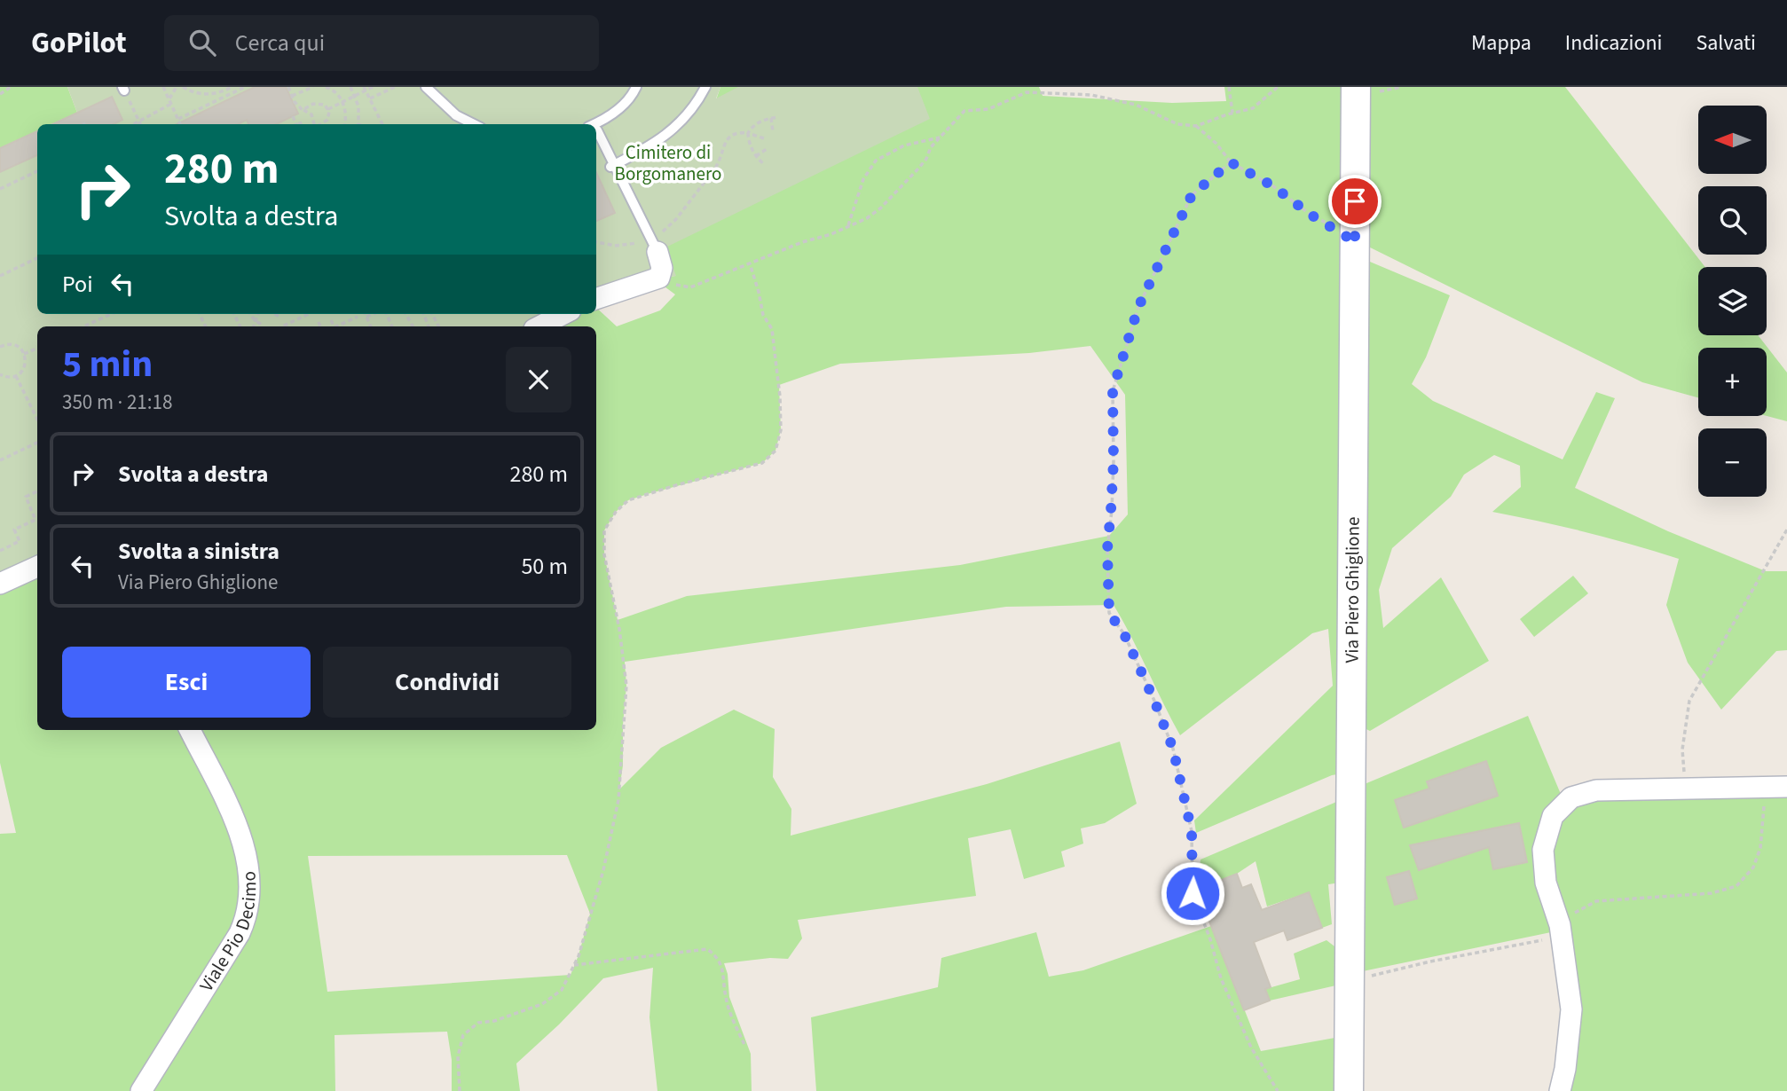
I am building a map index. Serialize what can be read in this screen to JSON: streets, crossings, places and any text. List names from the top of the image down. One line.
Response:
{"streets":{"street":["Via Piero Ghiglione","Viale Pio Decimo"]},"parks":["Cimitero di Borgomanero"],"north":"left","page":{"header":"GoPilot","search":"Cerca qui","nav":["Mappa","Indicazioni","Salvati"],"map_buttons":["+","−"],"turn":["280 m","Svolta a destra"],"then":"Poi","heading":["5 min","350 m · 21:18"],"list":[{"name":"Svolta a destra","value":"280 m"},{"name":"Svolta a sinistra","note":"Via Piero Ghiglione","value":"50 m"}],"buttons":["Esci","Condividi"]}}
